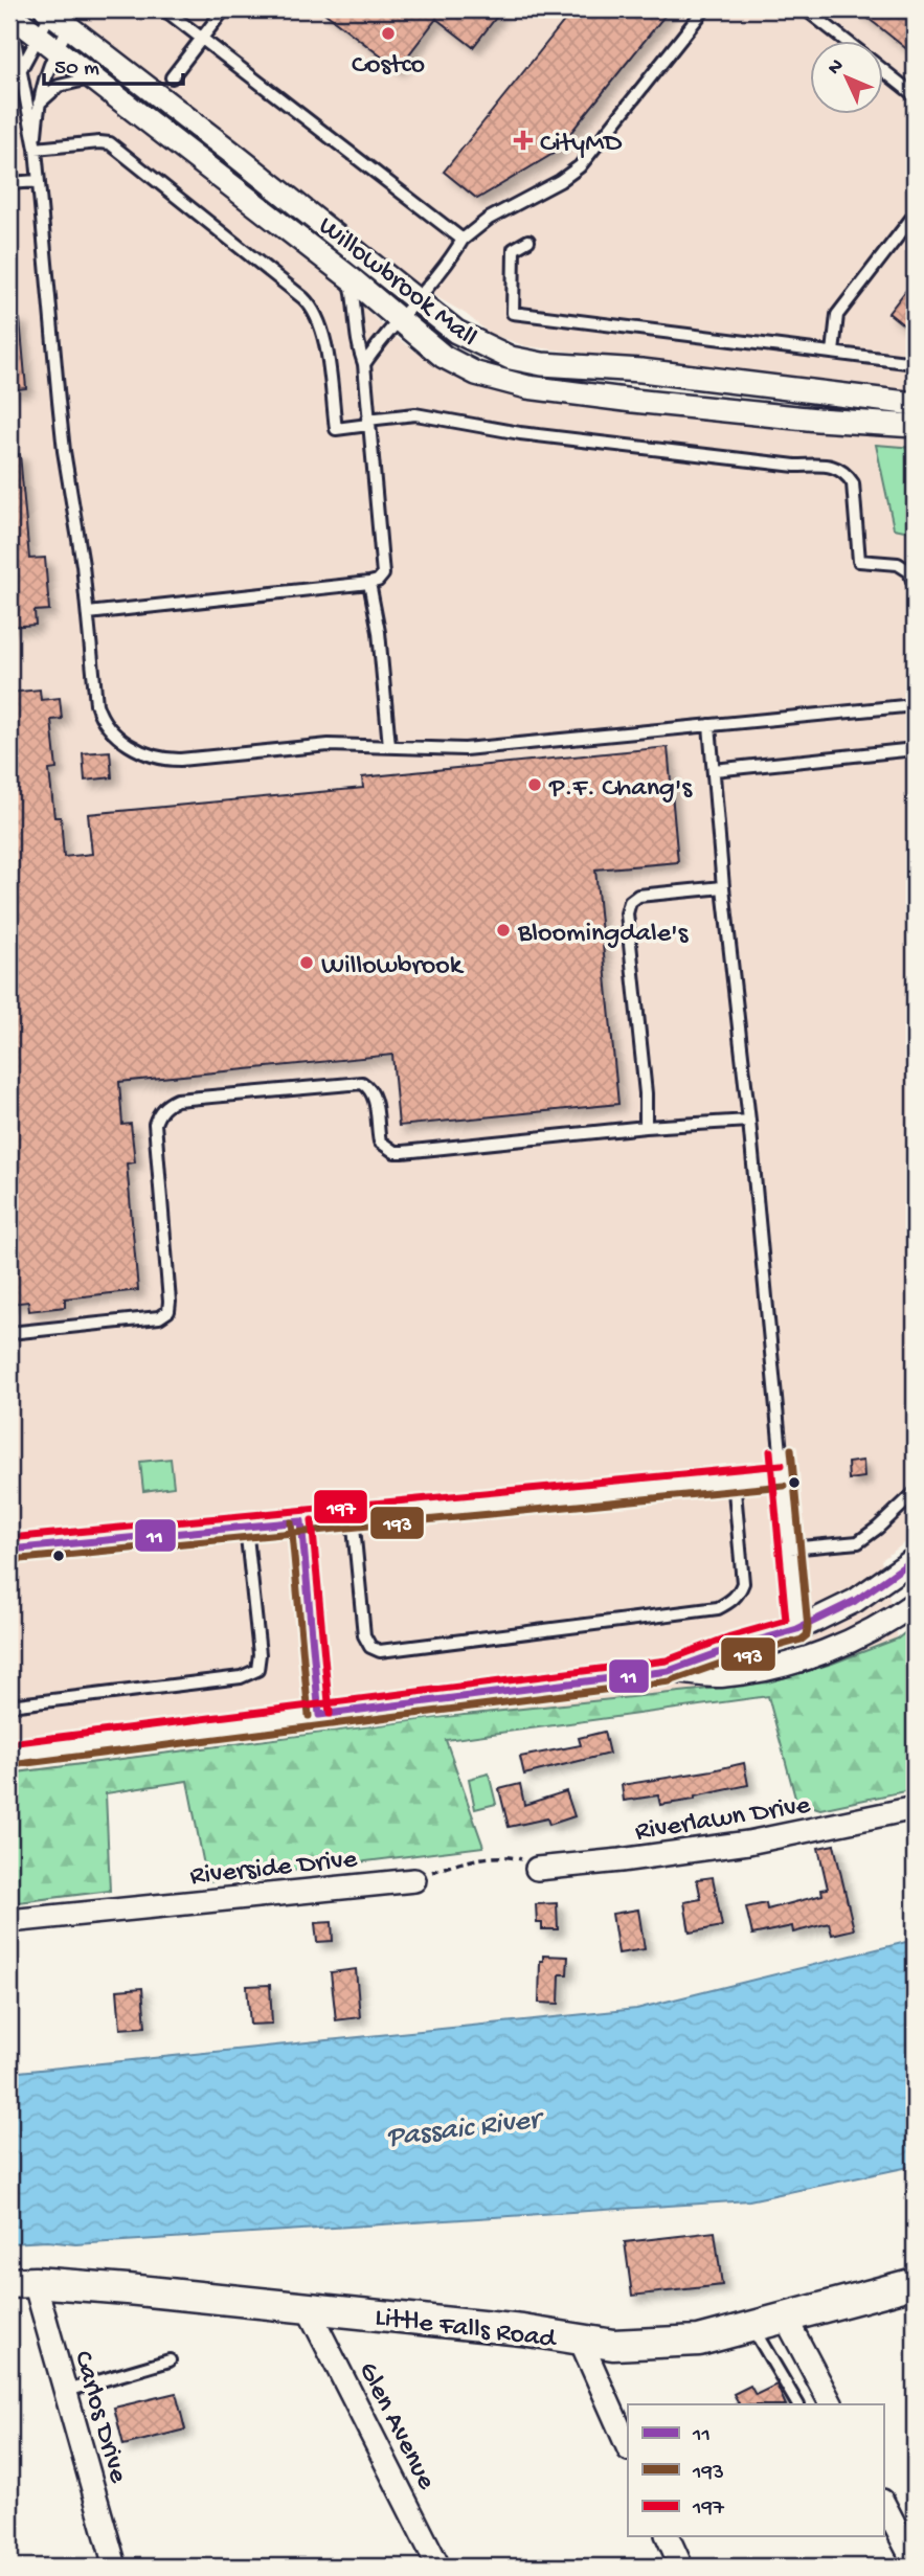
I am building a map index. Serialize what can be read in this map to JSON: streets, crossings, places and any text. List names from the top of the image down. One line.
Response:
{"streets":{"street":["Willowbrook Mall","Riverlawn Drive","Riverside Drive","Little Falls Road","Carlos Drive","Glen Avenue"]},"crossings":[["Little Falls Road","Carlos Drive"],["Little Falls Road","Glen Avenue"]],"water":["Passaic River"],"places":{"other":["Costco","P.F. Chang's","Bloomingdale's","Willowbrook"],"health":["CityMD"]},"lines":["transit line 193","transit line 197","transit line 11"],"legend":["11","193","197"],"scale_bar":"50 m","north":"top left"}
